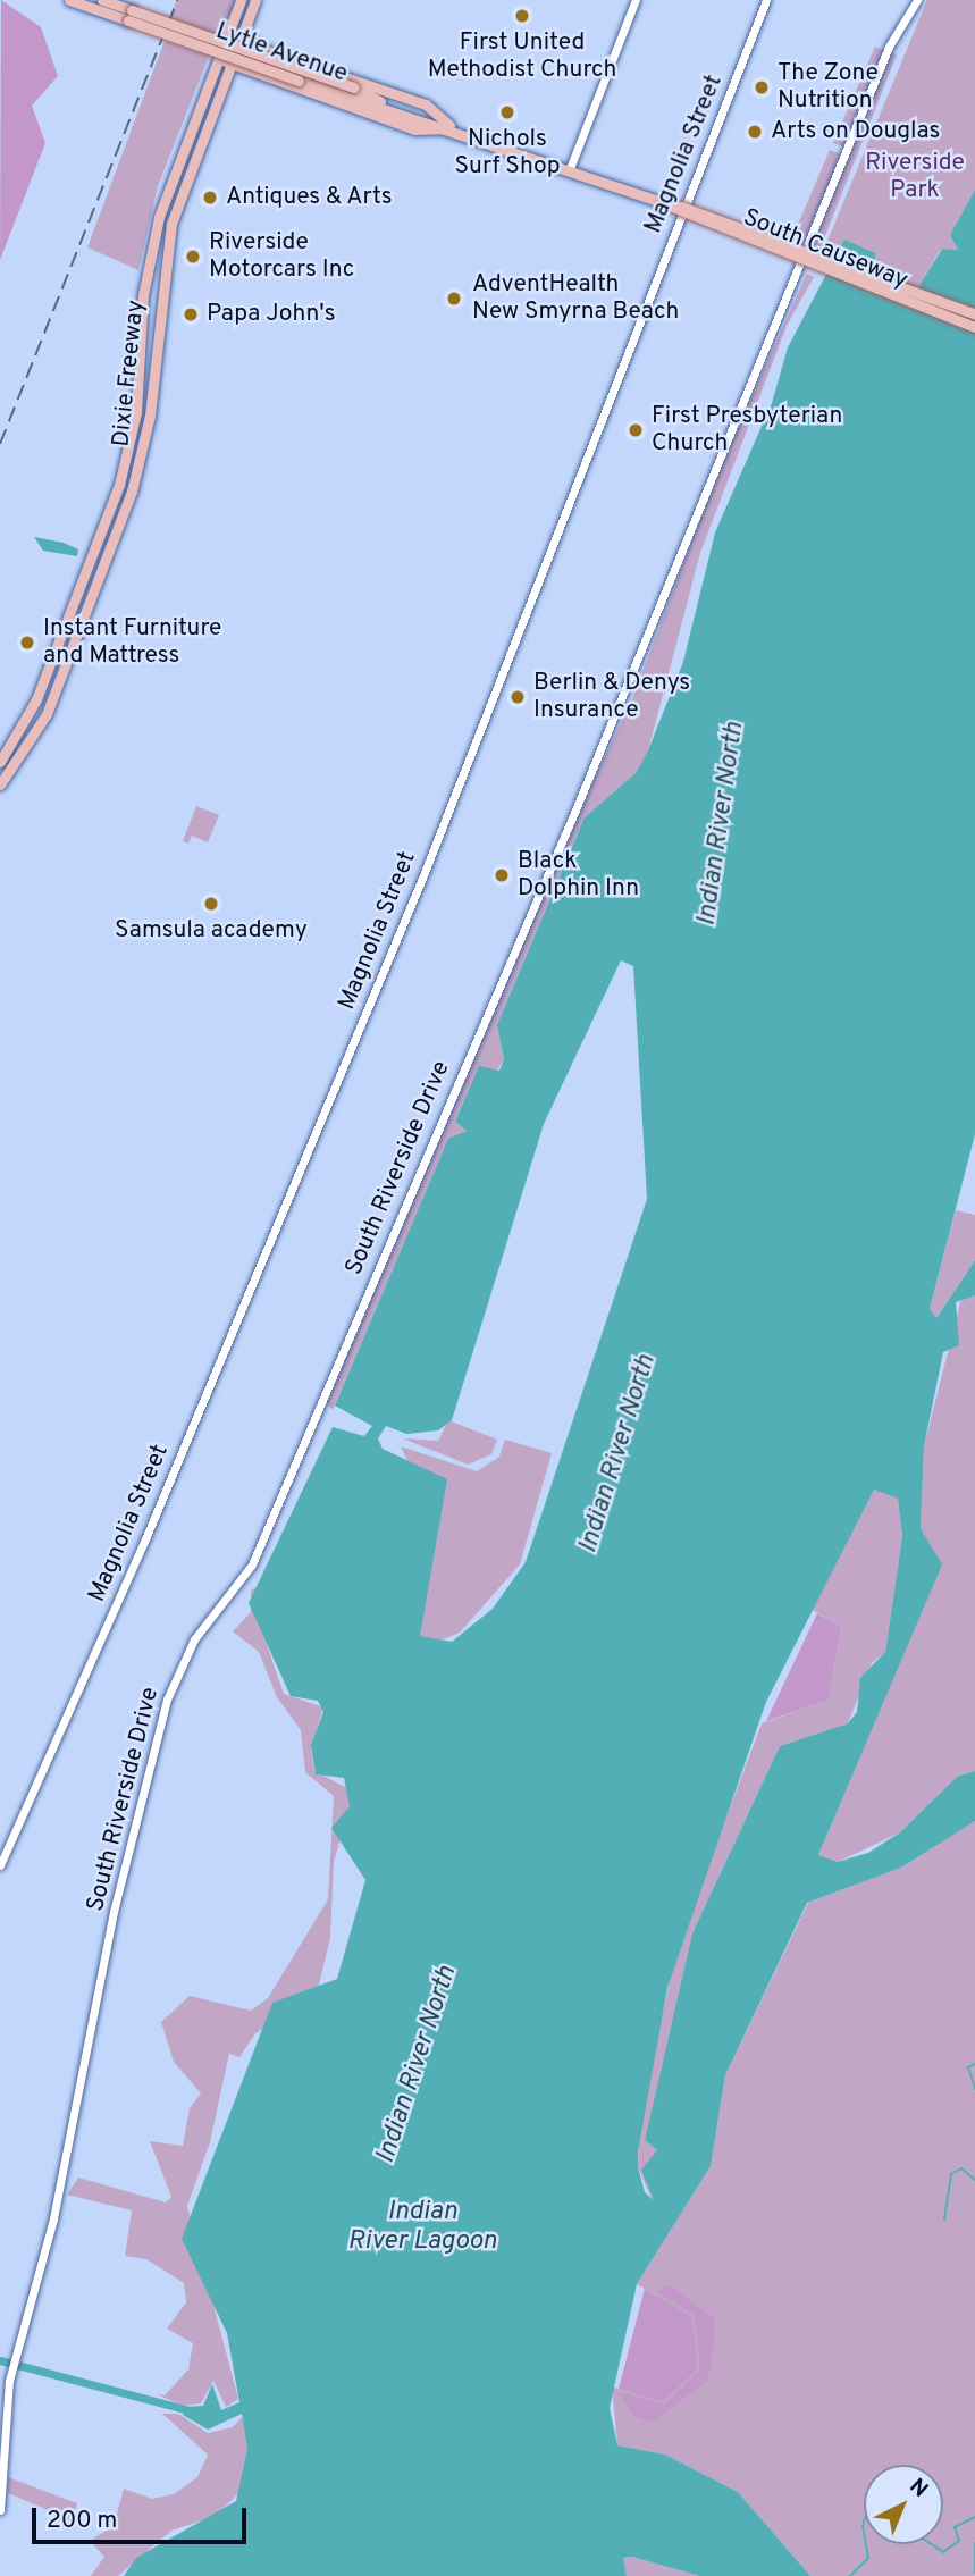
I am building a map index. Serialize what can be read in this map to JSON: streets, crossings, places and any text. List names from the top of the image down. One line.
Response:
{"streets":{"main road":["Lytle Avenue","South Causeway","Dixie Freeway"],"street":["Magnolia Street","South Riverside Drive"]},"crossings":[["Lytle Avenue","South Causeway"]],"water":["Indian River North","Indian River Lagoon"],"parks":["Riverside Park"],"places":["First United Methodist Church","The Zone Nutrition","Nichols Surf Shop","Arts on Douglas","Antiques & Arts","Riverside Motorcars Inc","AdventHealth New Smyrna Beach","Papa John's","First Presbyterian Church","Instant Furniture and Mattress","Berlin & Denys Insurance","Black Dolphin Inn","Samsula academy"],"scale_bar":"200 m","north":"top right"}
